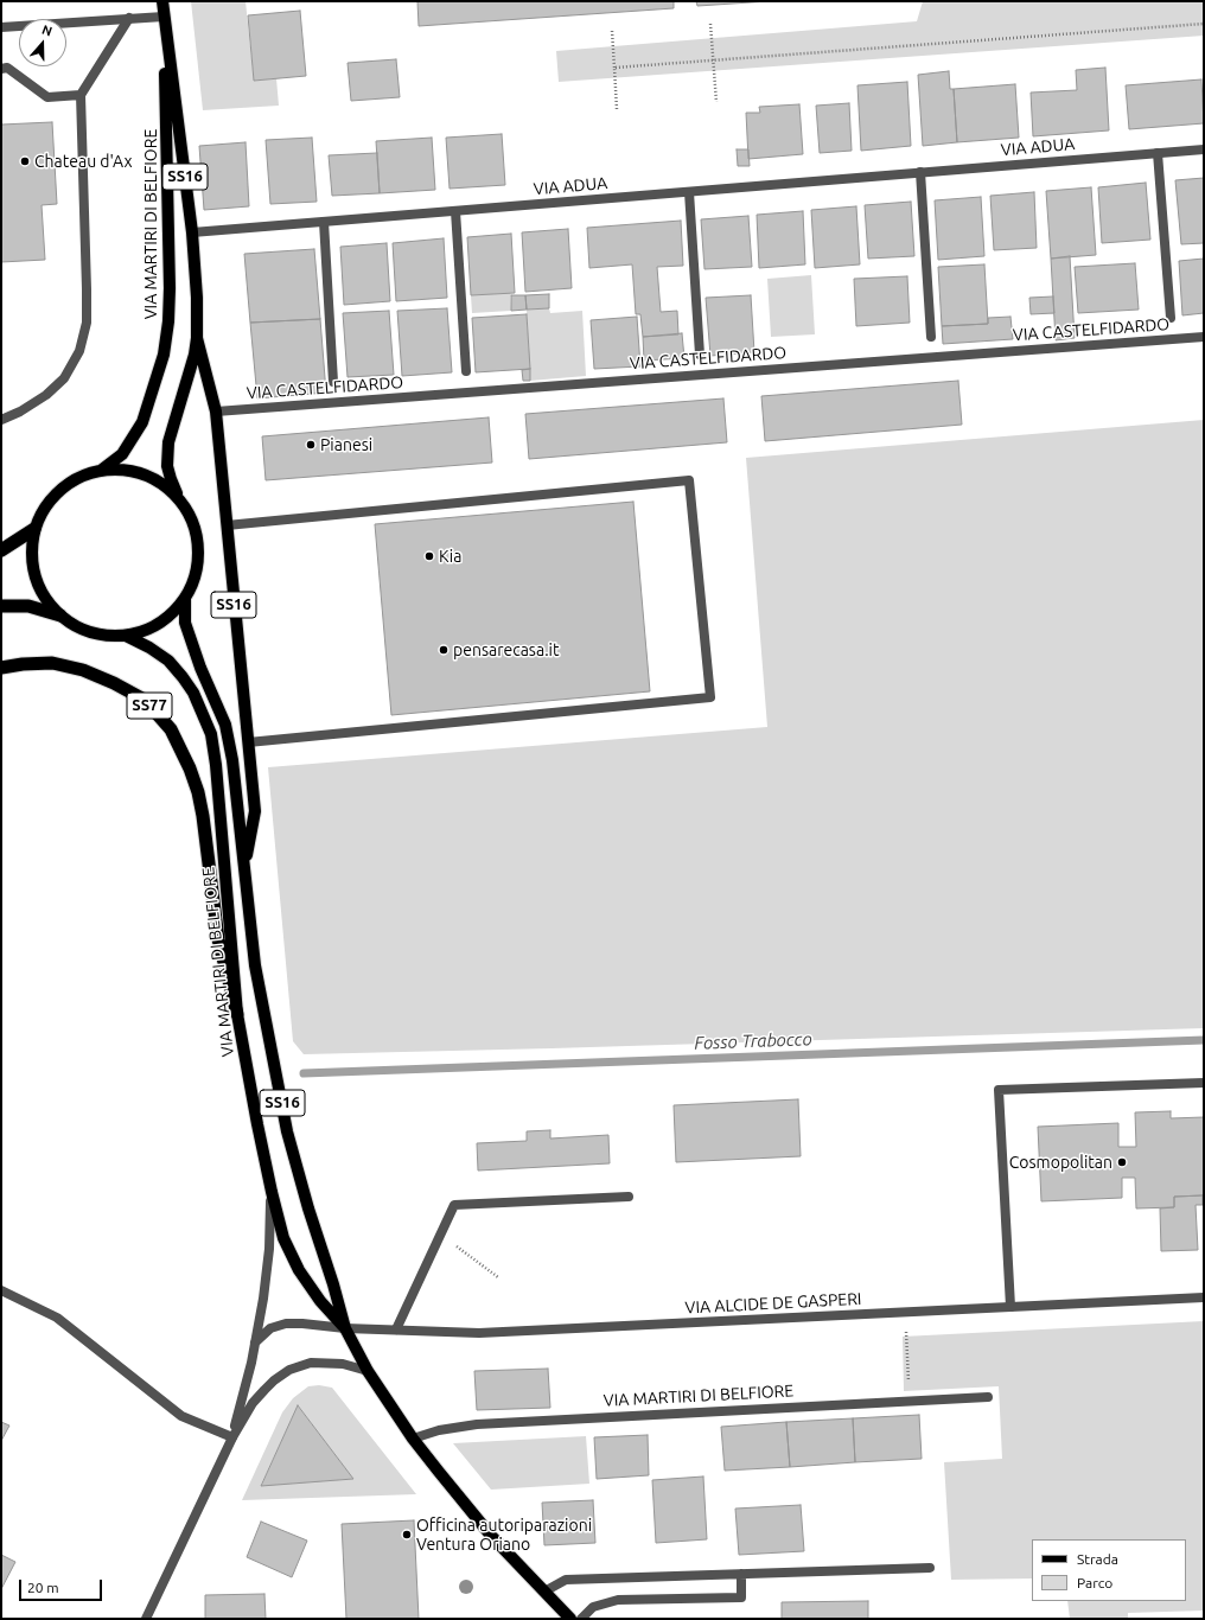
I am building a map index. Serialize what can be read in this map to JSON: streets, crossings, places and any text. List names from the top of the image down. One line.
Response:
{"streets":{"highway":["SS77"],"main road":["SS16","VIA MARTIRI DI BELFIORE"],"street":["VIA ADUA","VIA CASTELFIDARDO","VIA ALCIDE DE GASPERI"]},"crossings":[["VIA ADUA","VIA MARTIRI DI BELFIORE"],["SS16","VIA MARTIRI DI BELFIORE"],["SS16","VIA CASTELFIDARDO"],["VIA MARTIRI DI BELFIORE","SS77"],["VIA MARTIRI DI BELFIORE","VIA ALCIDE DE GASPERI"]],"water":["Fosso Trabocco"],"places":["Chateau d'Ax","Pianesi","Kia","pensarecasa.it","Cosmopolitan","Officina autoriparazioni Ventura Oriano"],"legend":["Strada","Parco"],"scale_bar":"20 m","north":"top"}
